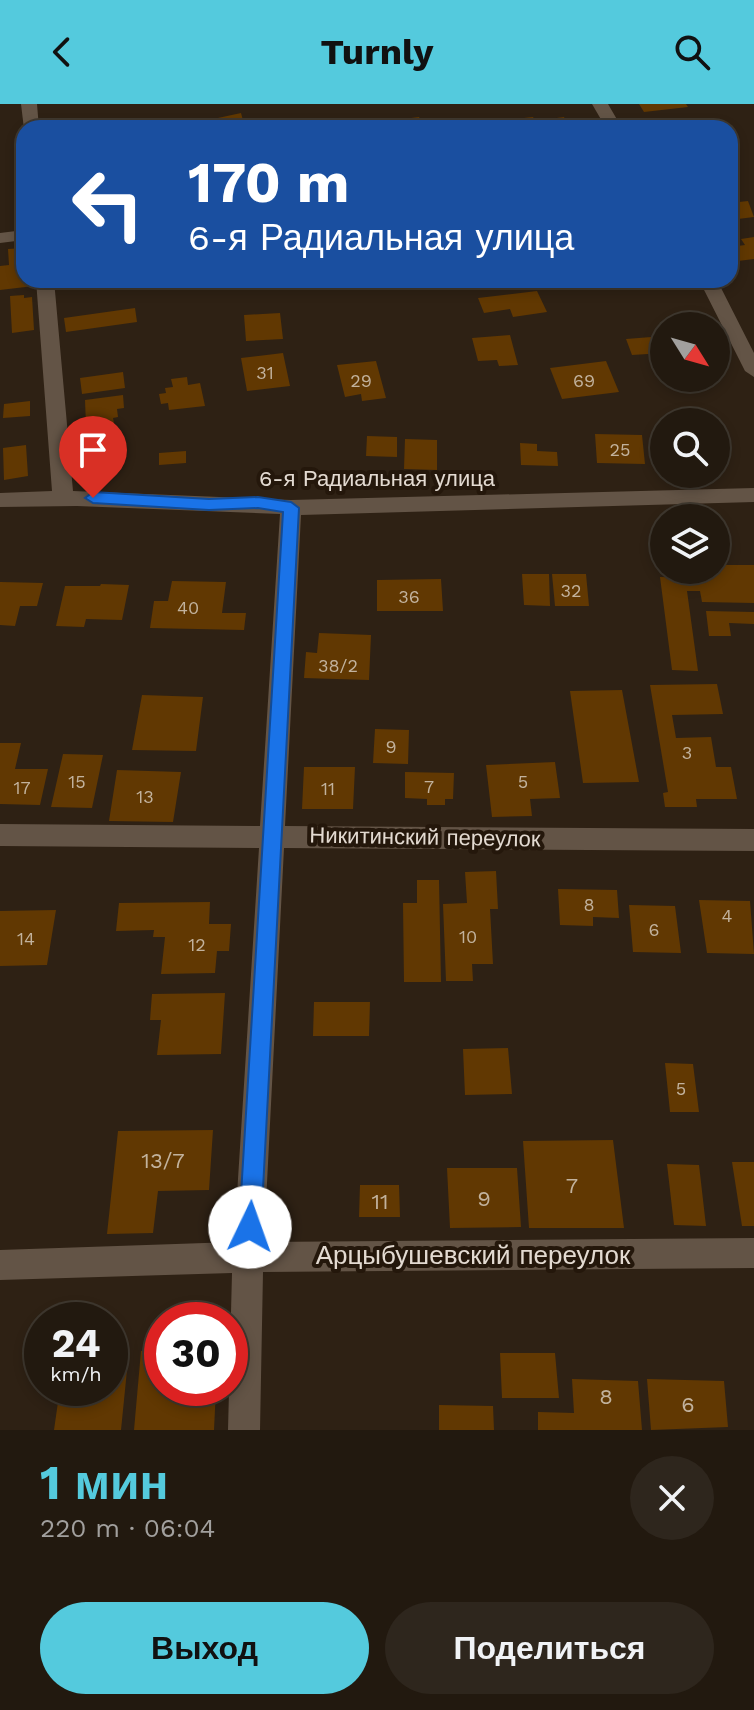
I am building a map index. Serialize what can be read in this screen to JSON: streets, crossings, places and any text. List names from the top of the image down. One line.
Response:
{"streets":{"street":["6-я Радиальная улица","Никитинский переулок","Арцыбушевский переулок"]},"house_numbers":["31","29","69","25","32","36","40","38/2","9","3","15","5","7","17","11","13","8","4","6","10","14","12","5","13/7","7","9","11","8","6"],"north":"bottom right","page":{"header":"Turnly","turn":["170 m","6-я Радиальная улица"],"speed":"24 km/h","limit":"30","heading":["1 мин","220 m · 06:04"],"buttons":["Выход","Поделиться"]}}
